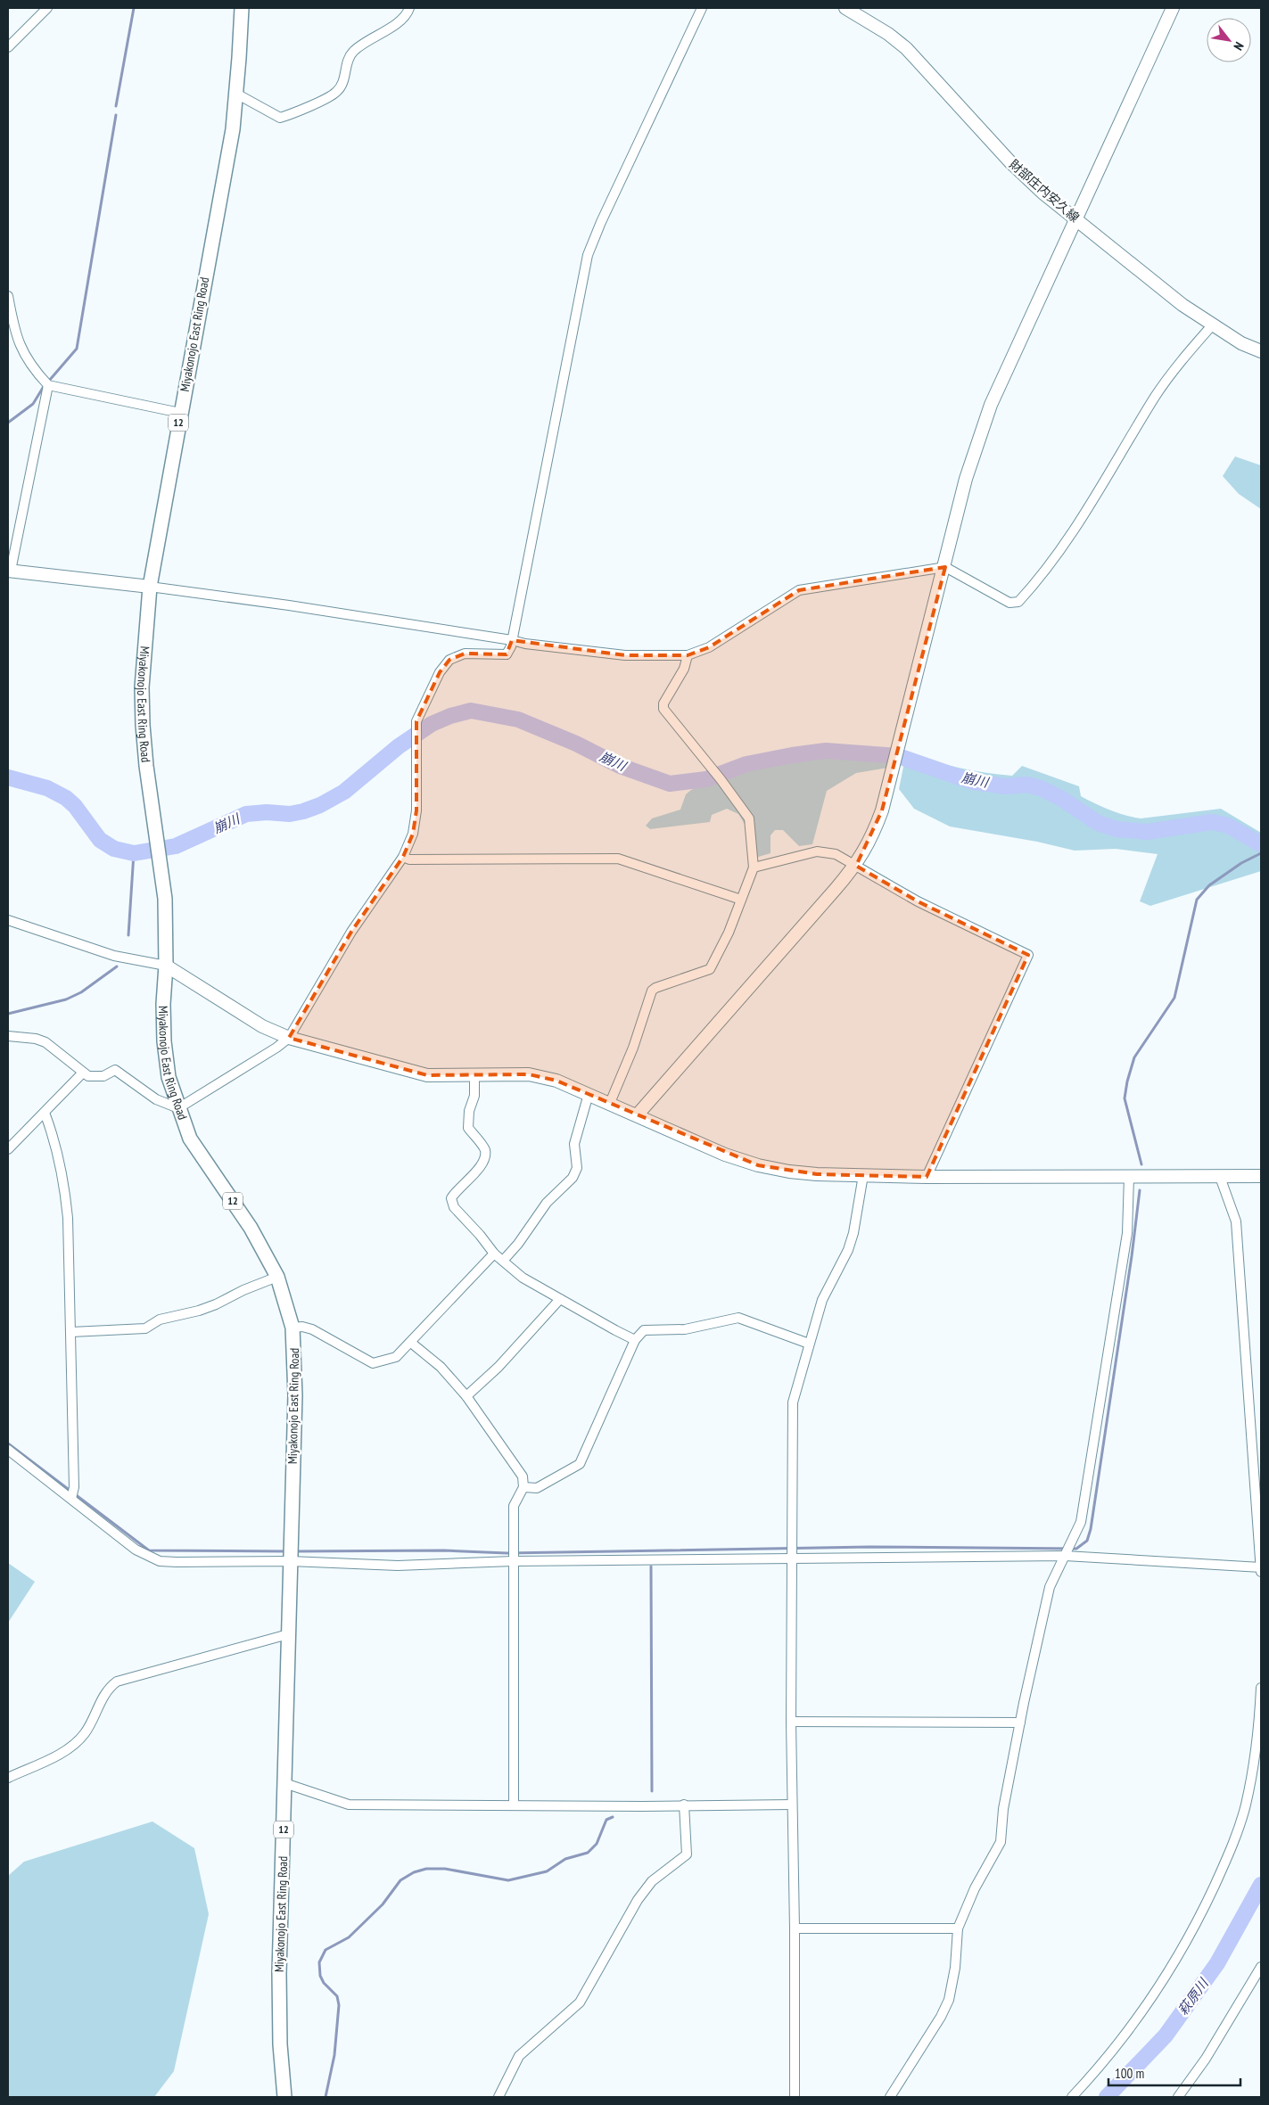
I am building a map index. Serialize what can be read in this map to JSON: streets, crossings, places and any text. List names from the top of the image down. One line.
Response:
{"streets":{"main road":["Miyakonojo East Ring Road","12"],"street":["財部庄内安久線"]},"water":["崩川","萩原川"],"scale_bar":"100 m","north":"bottom right"}
